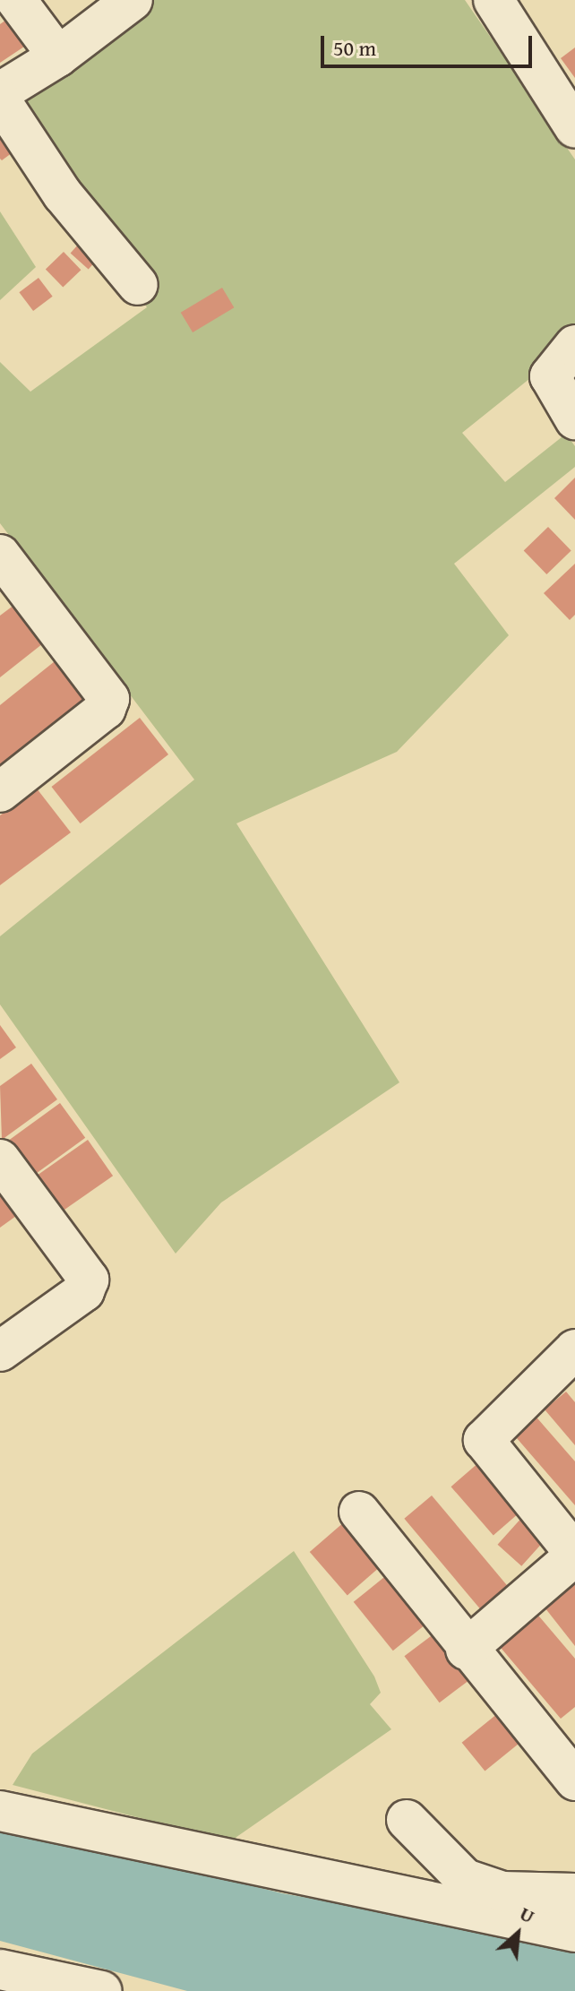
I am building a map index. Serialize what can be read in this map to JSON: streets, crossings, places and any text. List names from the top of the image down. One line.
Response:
{"scale_bar":"50 m","north":"top right"}
